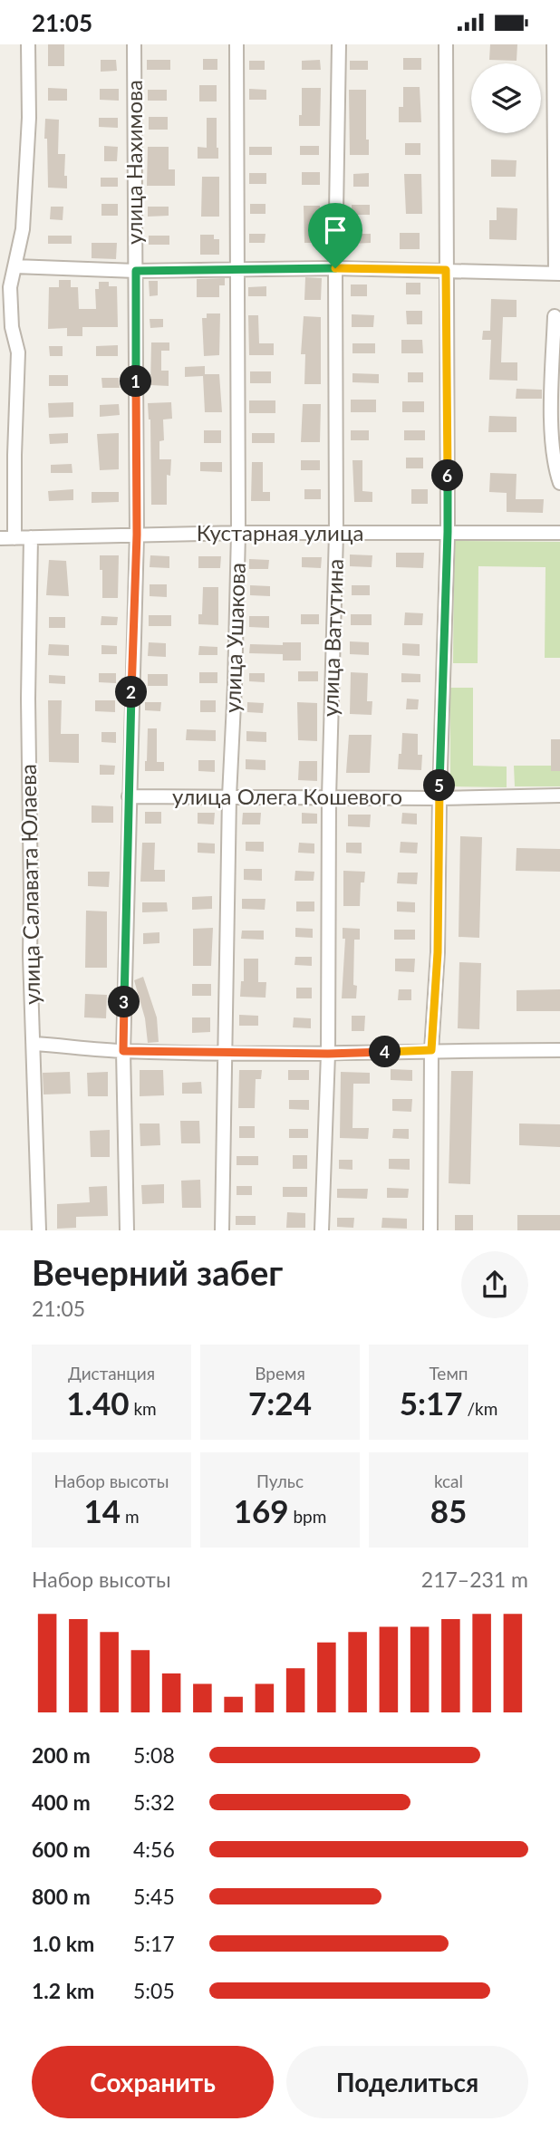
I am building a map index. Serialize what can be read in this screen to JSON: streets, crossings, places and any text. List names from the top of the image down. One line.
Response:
{"streets":{"street":["улица Нахимова","Кустарная улица","улица Ушакова","улица Ватутина","улица Олега Кошевого","улица Салавата Юлаева"]},"crossings":[["улица Нахимова","Кустарная улица"],["улица Нахимова","улица Олега Кошевого"],["Кустарная улица","улица Ушакова"],["Кустарная улица","улица Ватутина"],["Кустарная улица","улица Салавата Юлаева"],["улица Ушакова","улица Олега Кошевого"],["улица Ватутина","улица Олега Кошевого"]],"page":{"status":"21:05","pins":["1","6","2","5","3","4"],"heading":["Вечерний забег","21:05"],"stats":[["Дистанция","1.40 km"],["Время","7:24"],["Темп","5:17 /km"],["Набор высоты","14 m"],["Пульс","169 bpm"],["kcal","85"]],"chart":["Набор высоты","217–231 m"],"list":[{"name":"200 m","note":"5:08"},{"name":"400 m","note":"5:32"},{"name":"600 m","note":"4:56"},{"name":"800 m","note":"5:45"},{"name":"1.0 km","note":"5:17"},{"name":"1.2 km","note":"5:05"}],"buttons":["Сохранить","Поделиться"]}}
